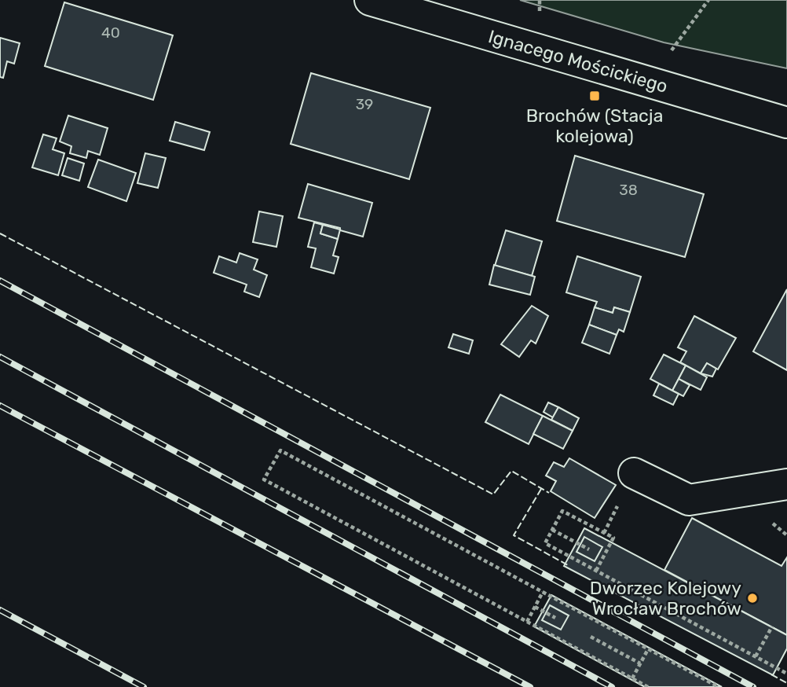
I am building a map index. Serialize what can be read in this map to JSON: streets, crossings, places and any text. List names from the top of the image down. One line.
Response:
{"streets":{"street":["Ignacego Mościckiego"]},"places":{"transit":["Brochów (Stacja kolejowa)"],"other":["Dworzec Kolejowy Wrocław Brochów"]},"house_numbers":["40","39","38"]}
